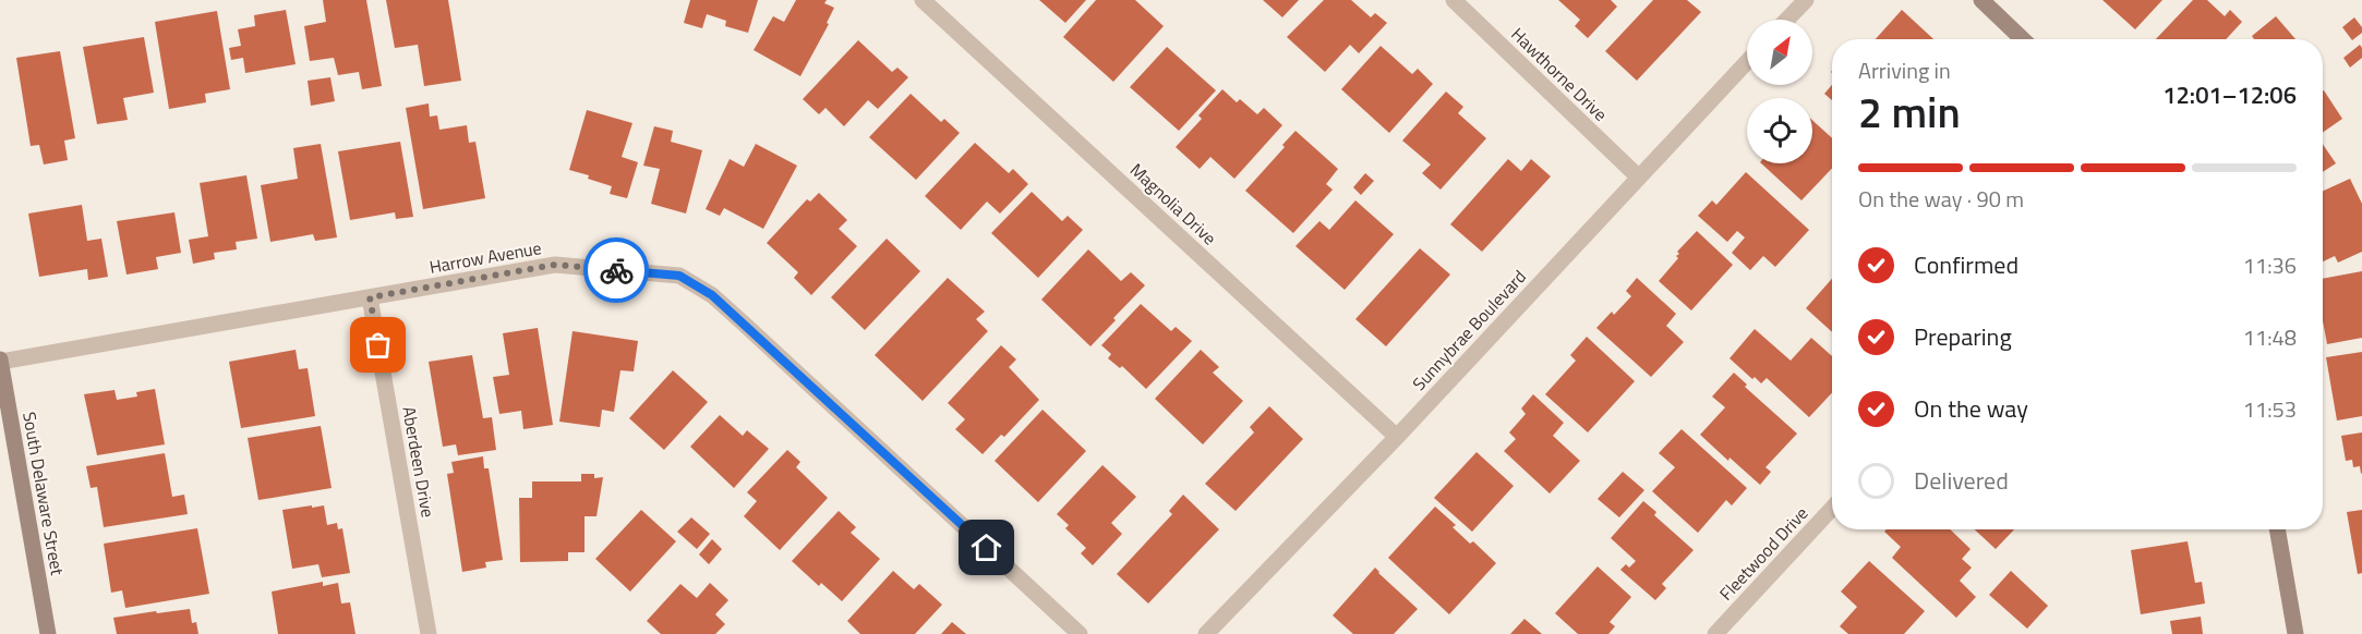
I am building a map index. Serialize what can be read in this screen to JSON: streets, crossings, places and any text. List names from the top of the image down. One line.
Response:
{"streets":{"main road":["South Delaware Street"],"street":["Hawthorne Drive","Magnolia Drive","Harrow Avenue","Sunnybrae Boulevard","Aberdeen Drive","Fleetwood Drive"]},"crossings":[["Hawthorne Drive","Sunnybrae Boulevard"],["Magnolia Drive","Sunnybrae Boulevard"],["Harrow Avenue","Aberdeen Drive"],["Harrow Avenue","South Delaware Street"]],"north":"top right","page":{"heading":["2 min","Arriving in","12:01–12:06"],"bar":"On the way · 90 m","list":[["Confirmed","11:36"],["Preparing","11:48"],["On the way","11:53"],"Delivered"]}}
